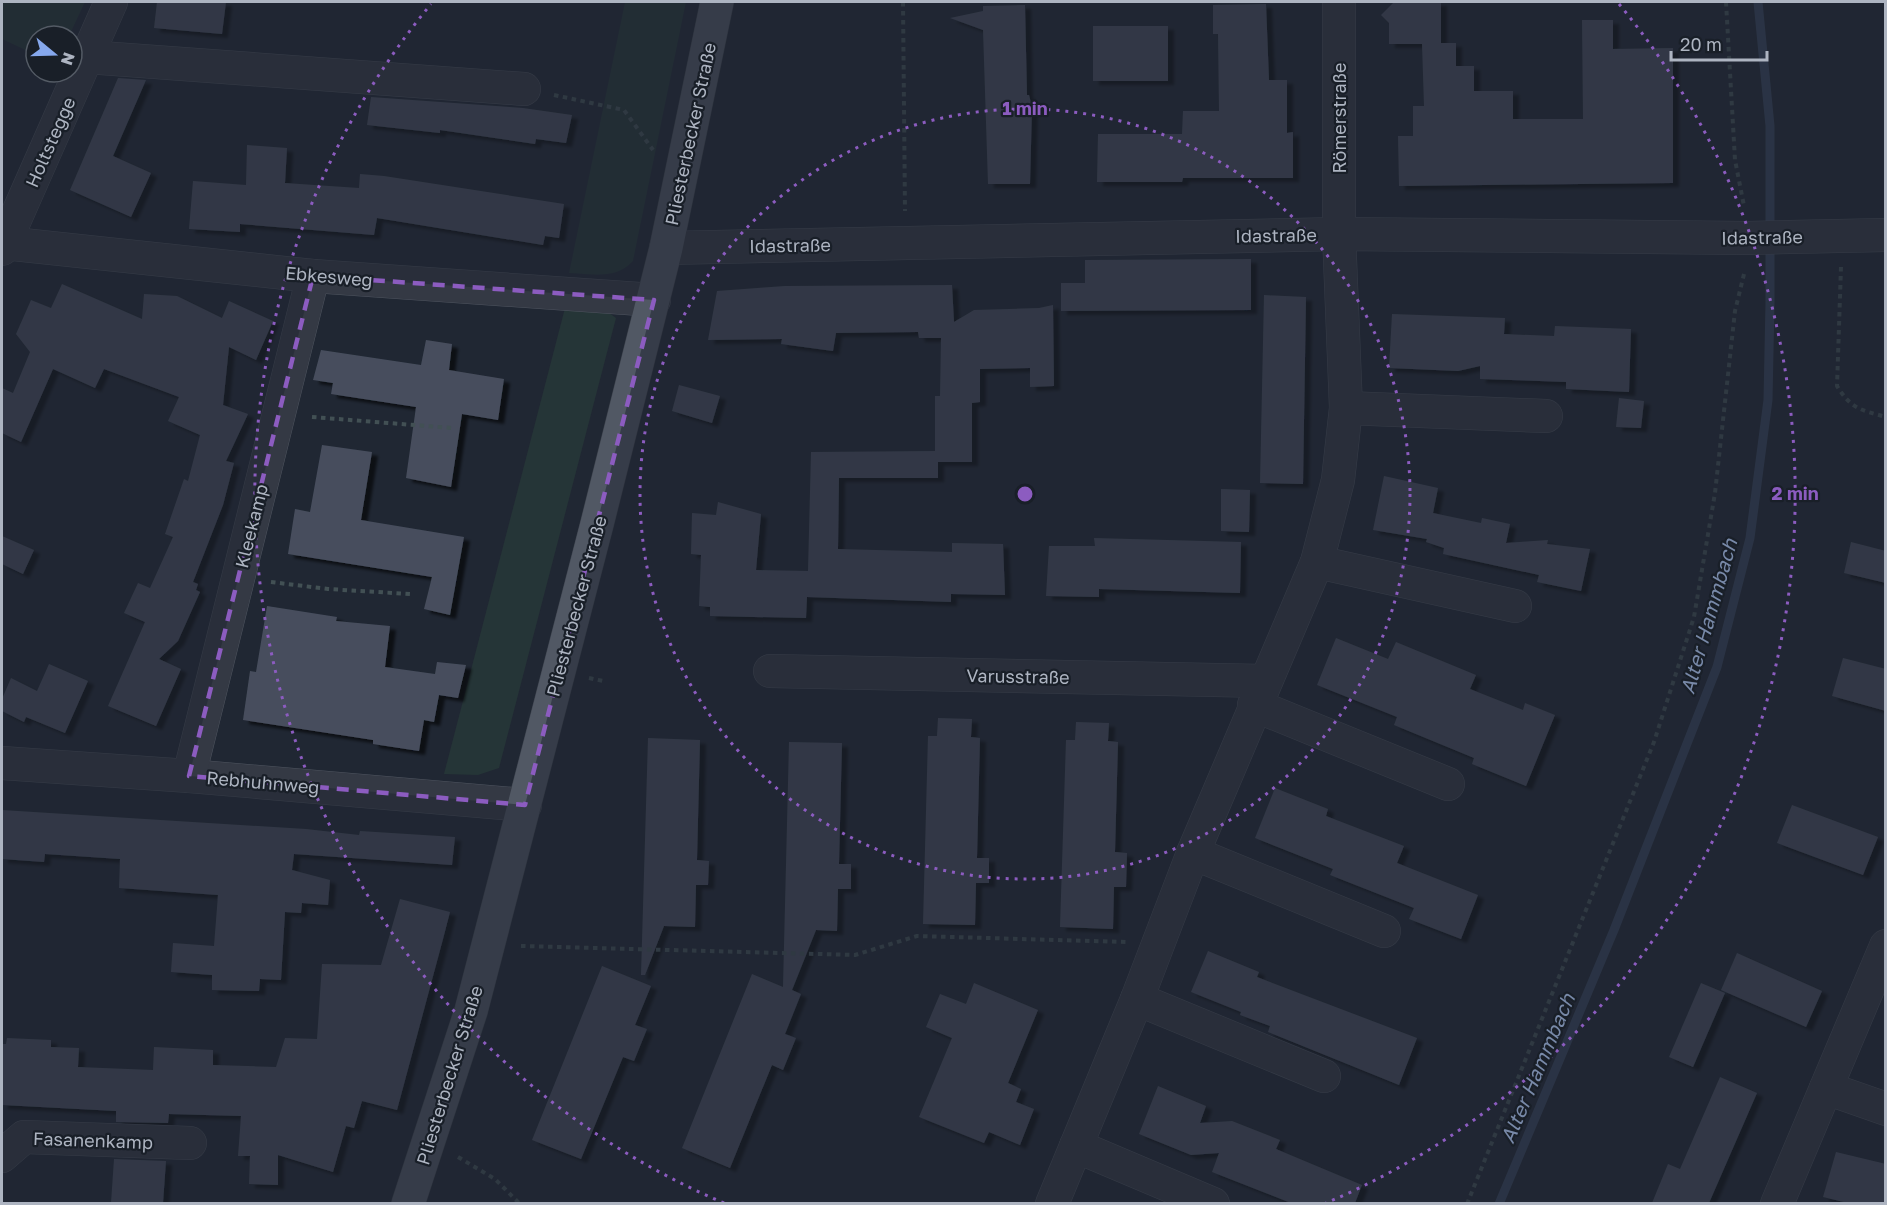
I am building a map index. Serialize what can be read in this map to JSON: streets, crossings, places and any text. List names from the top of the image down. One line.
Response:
{"streets":{"main road":["Pliesterbecker Straße"],"street":["Römerstraße","Holtstegge","Idastraße","Ebkesweg","Kleekamp","Varusstraße","Rebhuhnweg","Fasanenkamp"]},"crossings":[["Römerstraße","Idastraße"],["Römerstraße","Varusstraße"],["Pliesterbecker Straße","Idastraße"],["Pliesterbecker Straße","Ebkesweg"],["Pliesterbecker Straße","Rebhuhnweg"],["Holtstegge","Ebkesweg"],["Ebkesweg","Kleekamp"],["Kleekamp","Rebhuhnweg"]],"water":["Alter Hammbach"],"scale_bar":"20 m","north":"right","rings":["1 min","2 min"]}
